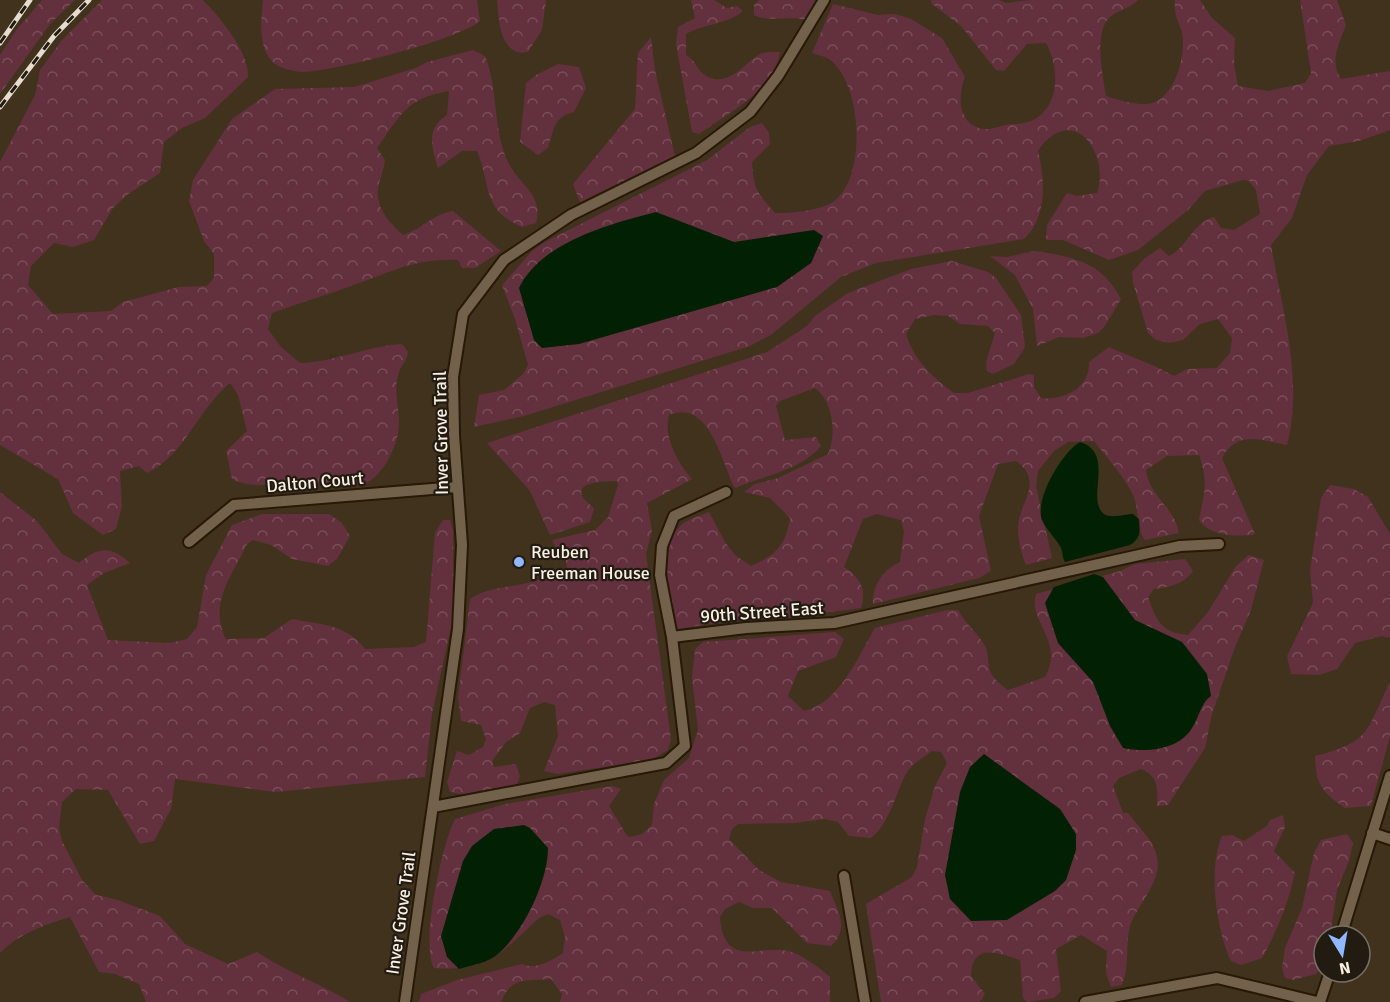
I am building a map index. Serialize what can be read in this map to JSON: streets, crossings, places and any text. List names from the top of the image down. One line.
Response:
{"streets":{"street":["Inver Grove Trail","Dalton Court","90th Street East"]},"crossings":[["Inver Grove Trail","Dalton Court"]],"places":["Reuben Freeman House"],"north":"bottom"}
